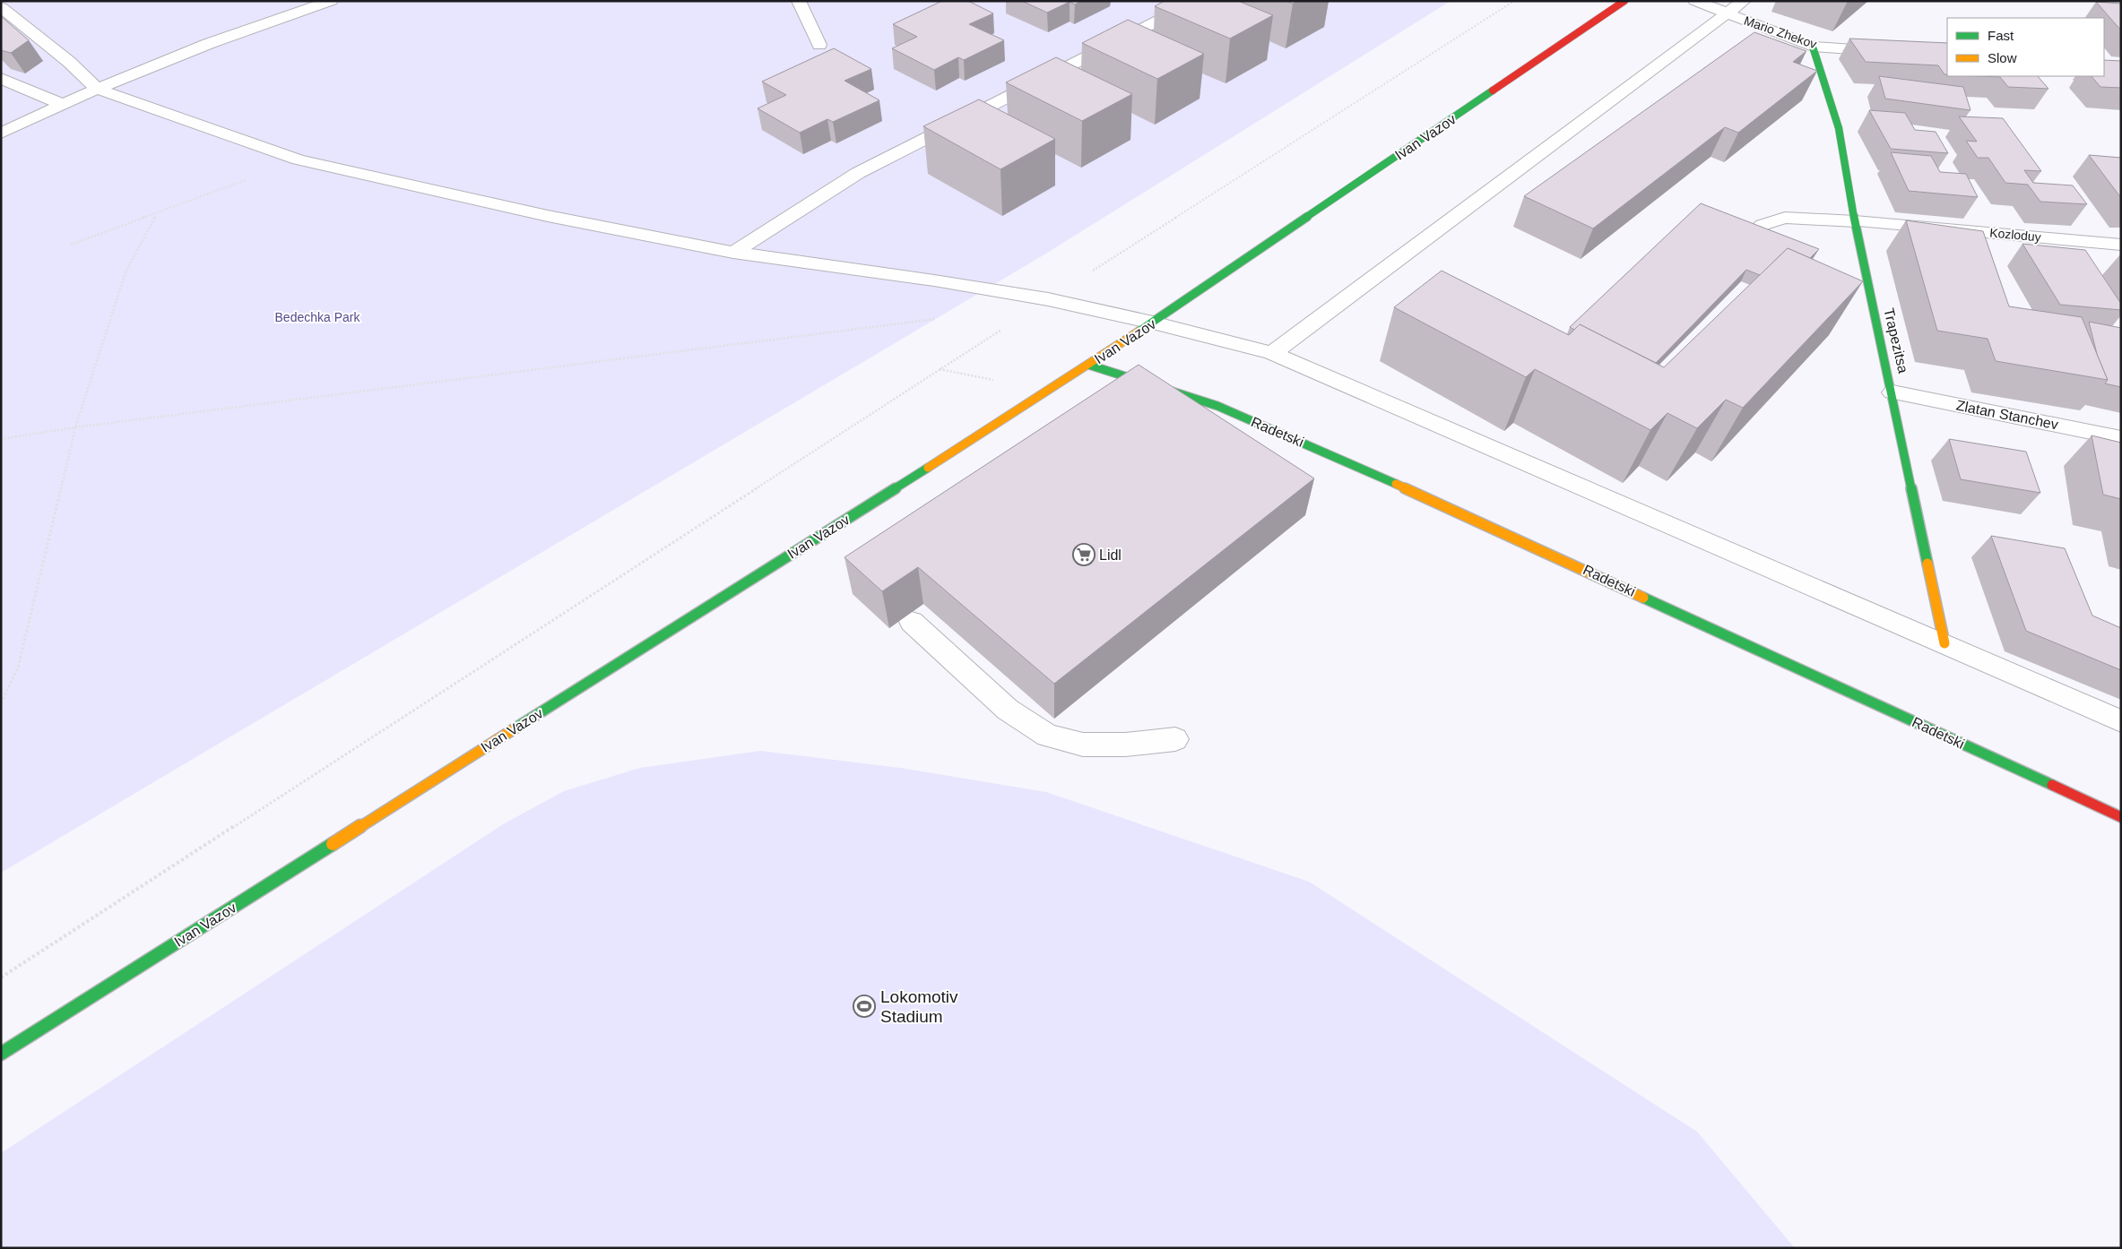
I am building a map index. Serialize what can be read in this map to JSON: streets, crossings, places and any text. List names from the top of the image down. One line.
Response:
{"streets":{"main road":["Ivan Vazov","Trapezitsa","Radetski"],"street":["Mario Zhekov","Kozloduy","Zlatan Stanchev"]},"crossings":[["Mario Zhekov","Trapezitsa"],["Ivan Vazov","Radetski"],["Kozloduy","Trapezitsa"],["Trapezitsa","Zlatan Stanchev"]],"parks":["Bedechka Park"],"places":{"supermarket":["Lidl"],"sports":["Lokomotiv Stadium"]},"legend":["Fast","Slow"]}
